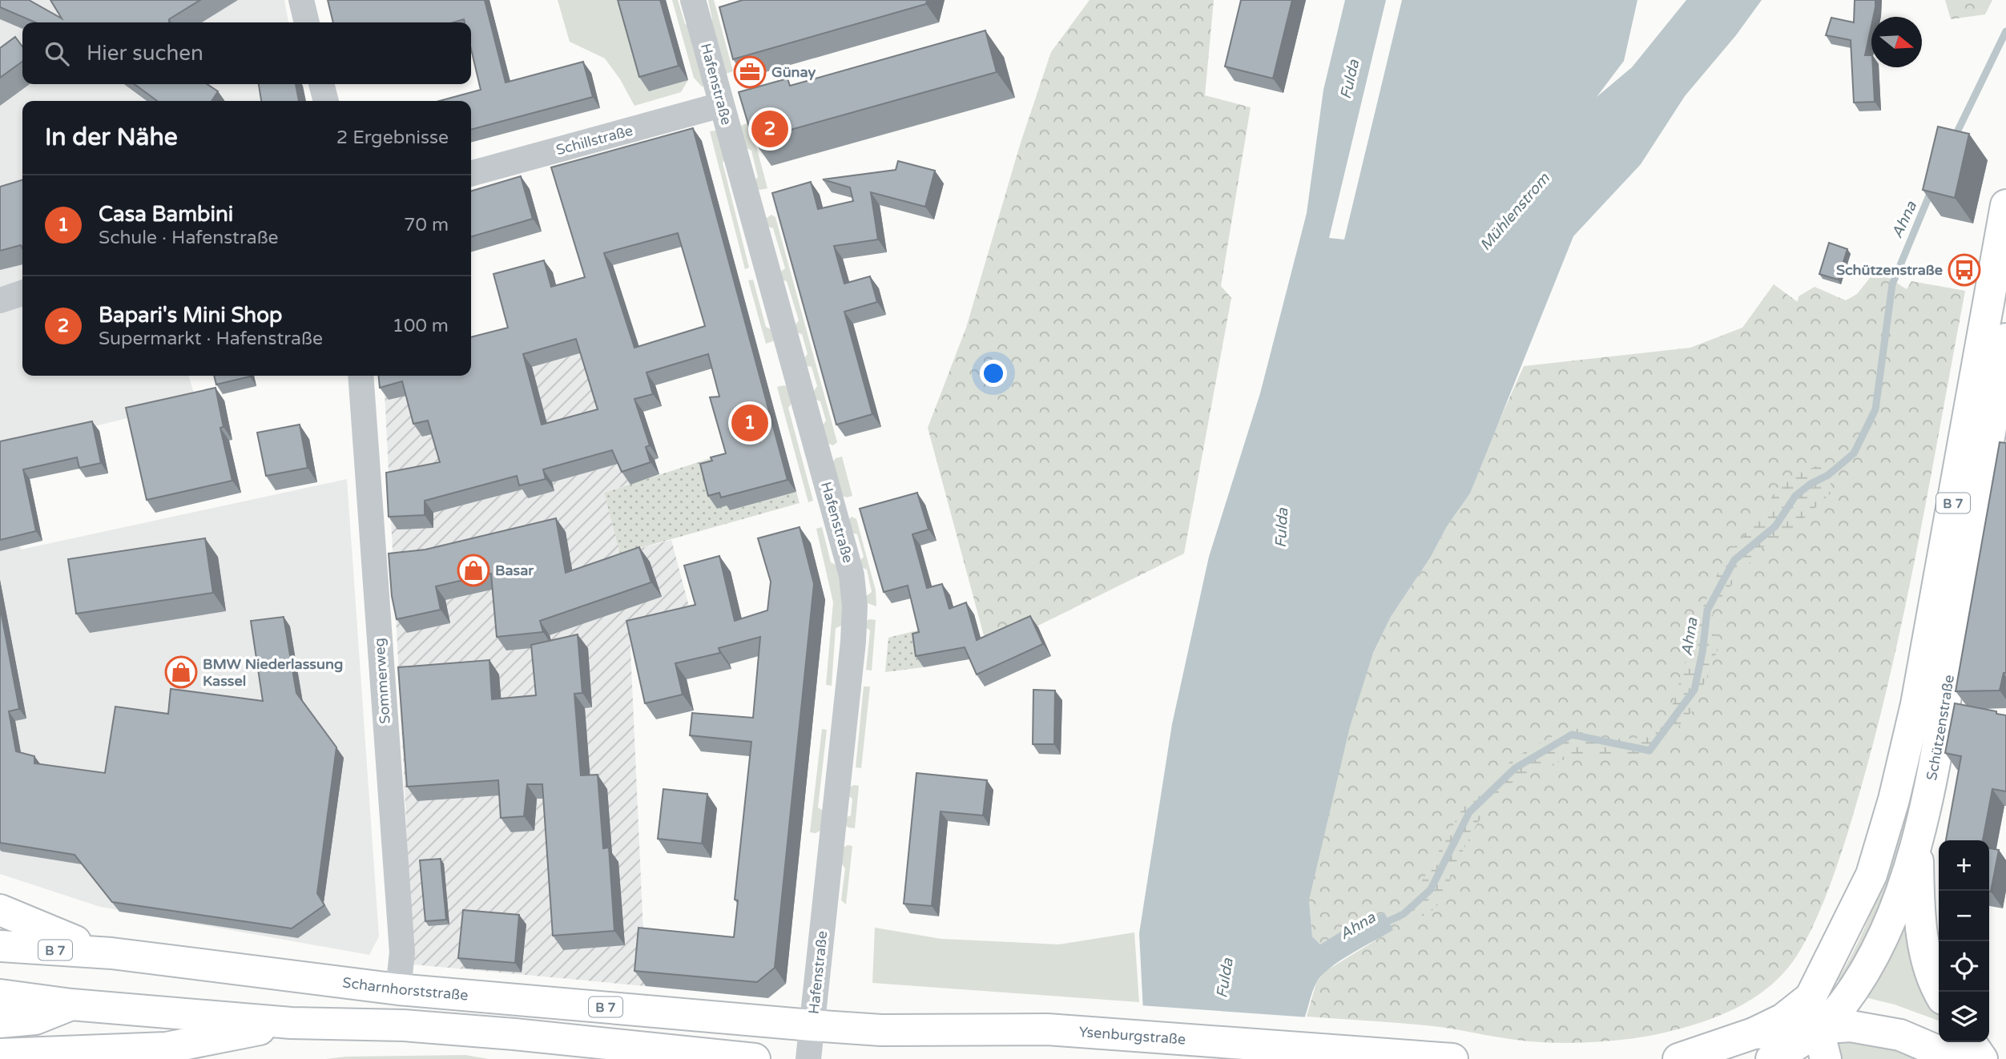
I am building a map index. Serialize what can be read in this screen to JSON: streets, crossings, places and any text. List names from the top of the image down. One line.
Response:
{"streets":{"main road":["B 7","Schützenstraße","Scharnhorststraße","Ysenburgstraße"],"street":["Hafenstraße","Schillstraße","Sommerweg"]},"crossings":[["Hafenstraße","Schillstraße"],["Hafenstraße","Scharnhorststraße"],["Hafenstraße","Ysenburgstraße"],["B 7","Schützenstraße"],["Sommerweg","Scharnhorststraße"],["Scharnhorststraße","Ysenburgstraße"]],"water":["Fulda","Mühlenstrom","Ahna"],"places":{"office":["Günay"],"bus stop":["Schützenstraße"],"shop":["Basar","BMW Niederlassung Kassel"]},"north":"right","page":{"search":"Hier suchen","heading":["In der Nähe","2 Ergebnisse"],"pins":["2","1"],"list":[{"mark":"1","name":"Casa Bambini","note":"Schule · Hafenstraße","value":"70 m"},{"mark":"2","name":"Bapari's Mini Shop","note":"Supermarkt · Hafenstraße","value":"100 m"}],"map_buttons":["+","−"]}}
